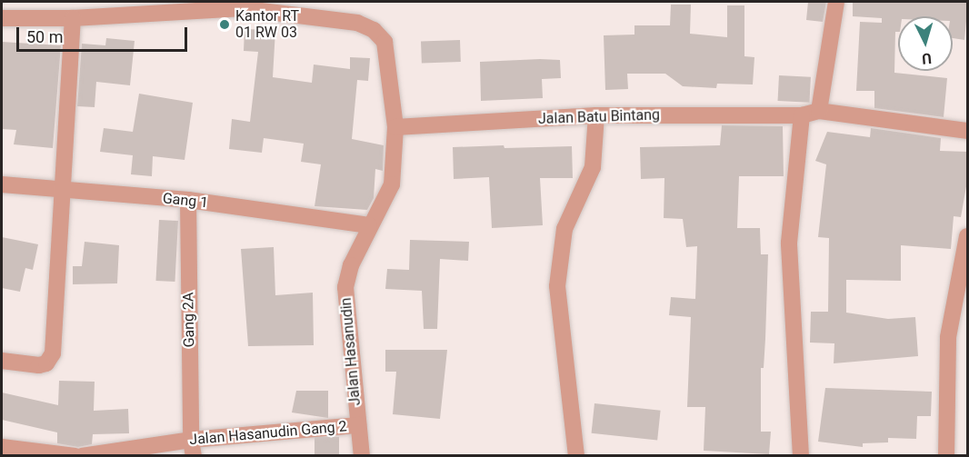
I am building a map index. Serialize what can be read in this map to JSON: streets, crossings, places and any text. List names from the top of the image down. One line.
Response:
{"streets":{"street":["Jalan Batu Bintang","Gang 1","Gang 2A","Jalan Hasanudin","Jalan Hasanudin Gang 2"]},"crossings":[["Jalan Batu Bintang","Jalan Hasanudin"],["Gang 1","Gang 2A"],["Gang 1","Jalan Hasanudin"],["Gang 2A","Jalan Hasanudin Gang 2"],["Jalan Hasanudin","Jalan Hasanudin Gang 2"]],"places":["Kantor RT 01 RW 03"],"scale_bar":"50 m","north":"bottom"}
